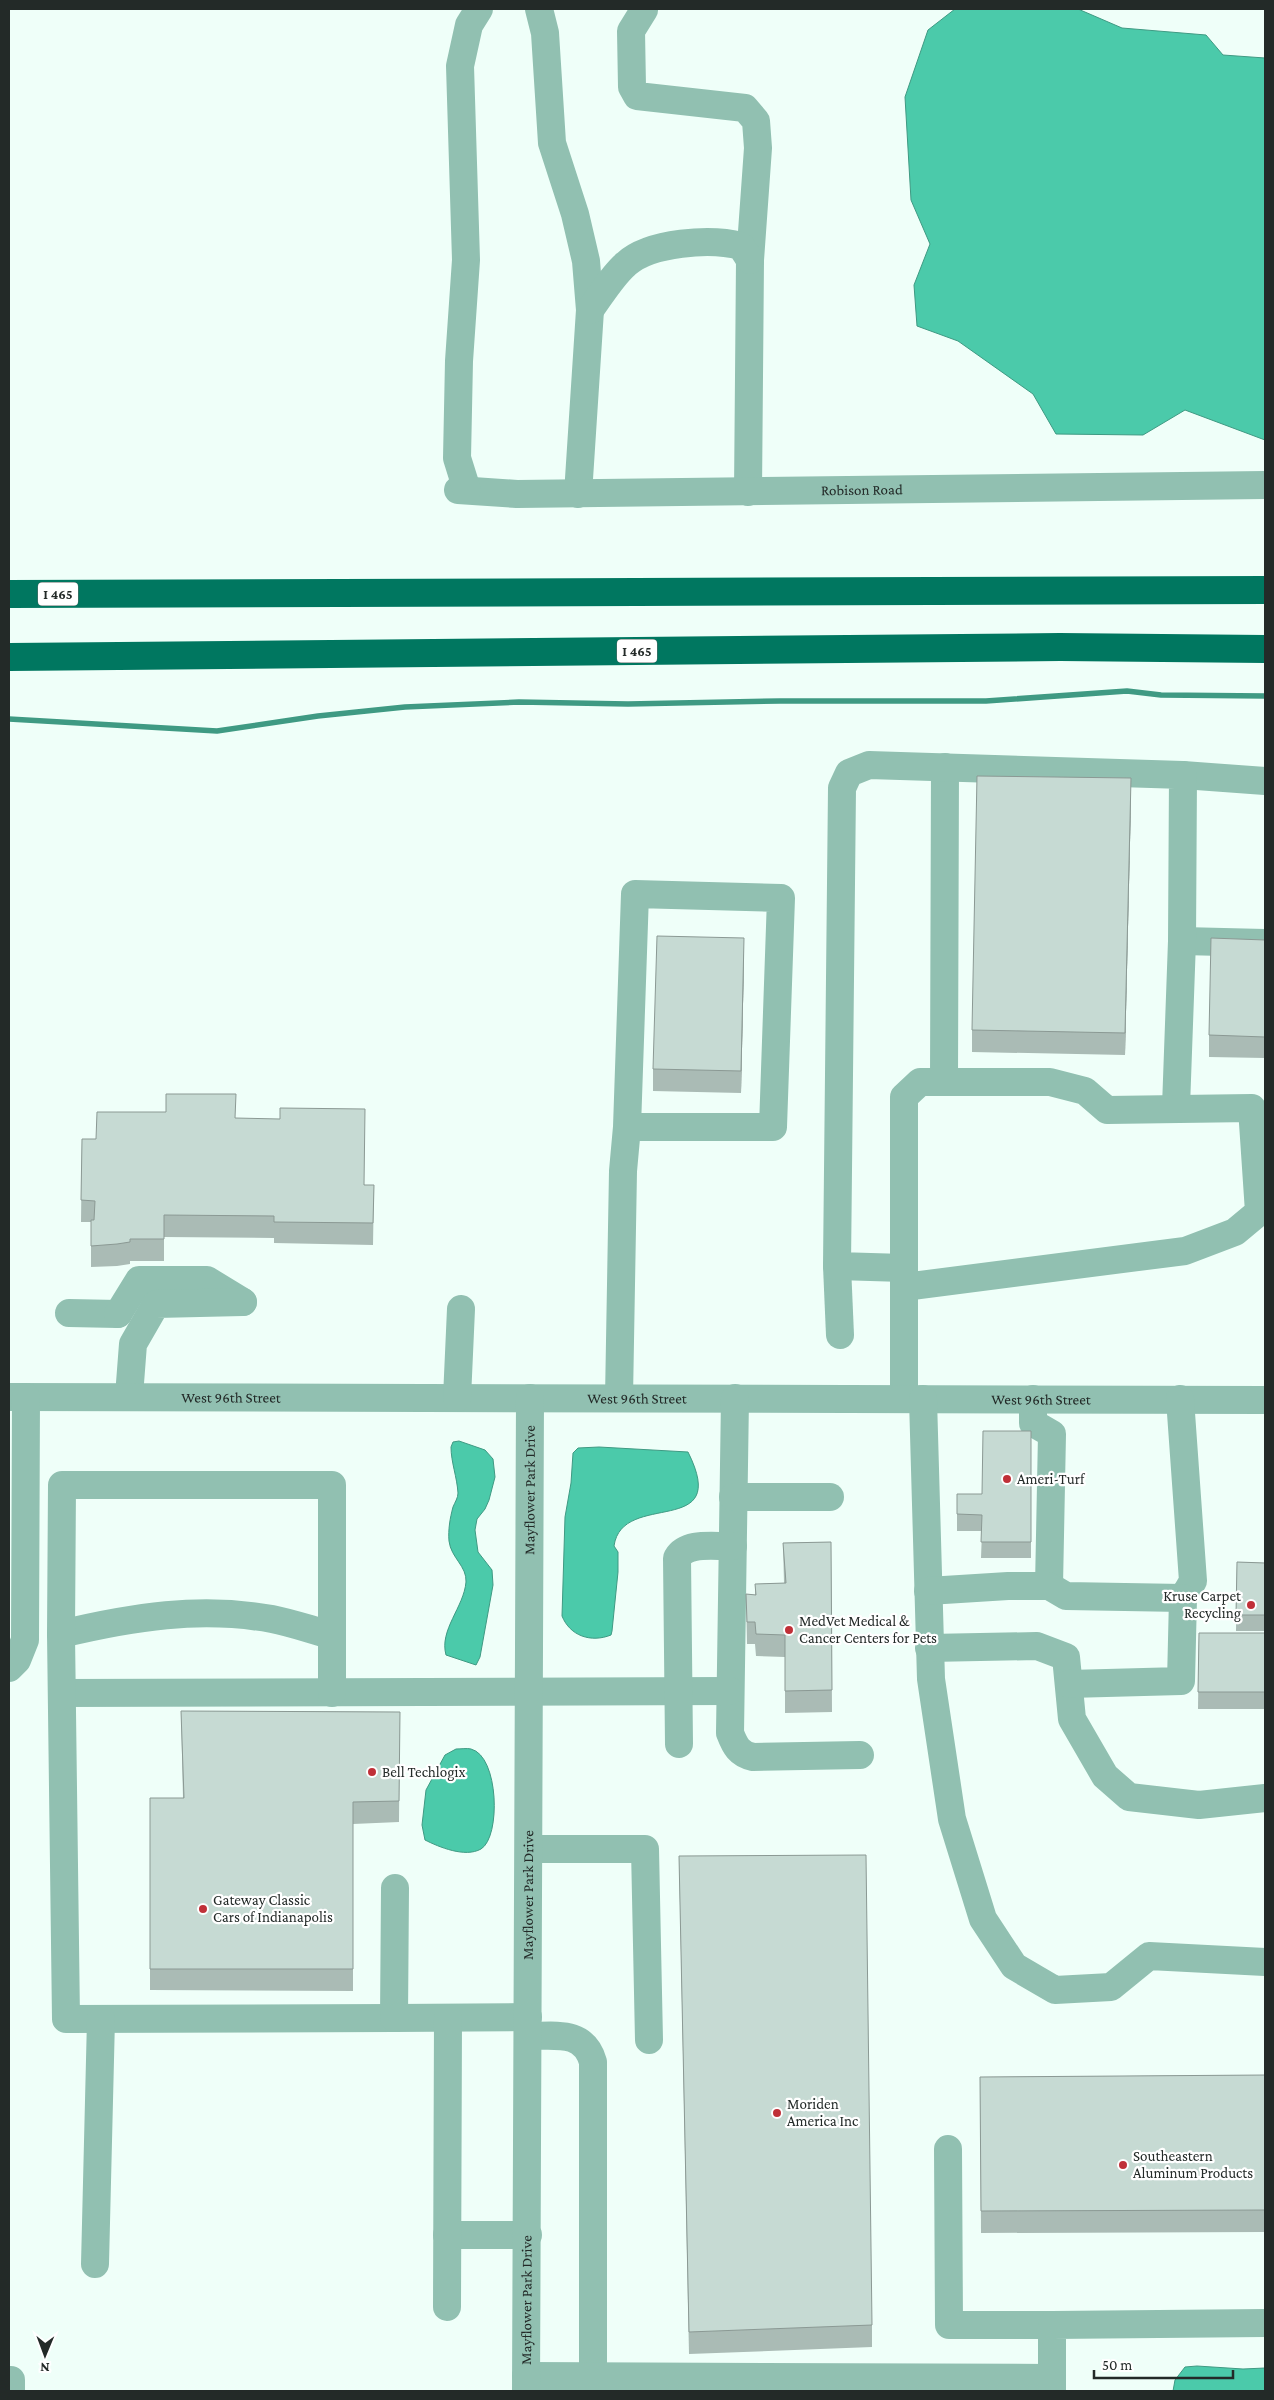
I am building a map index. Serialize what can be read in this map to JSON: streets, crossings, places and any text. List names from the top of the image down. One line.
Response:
{"streets":{"highway":["I 465"],"street":["Robison Road","West 96th Street","Mayflower Park Drive"]},"crossings":[["West 96th Street","Mayflower Park Drive"]],"places":["Ameri-Turf","Kruse Carpet Recycling","MedVet Medical & Cancer Centers for Pets","Bell Techlogix","Gateway Classic Cars of Indianapolis","Moriden America Inc","Southeastern Aluminum Products"],"scale_bar":"50 m","north":"bottom"}
